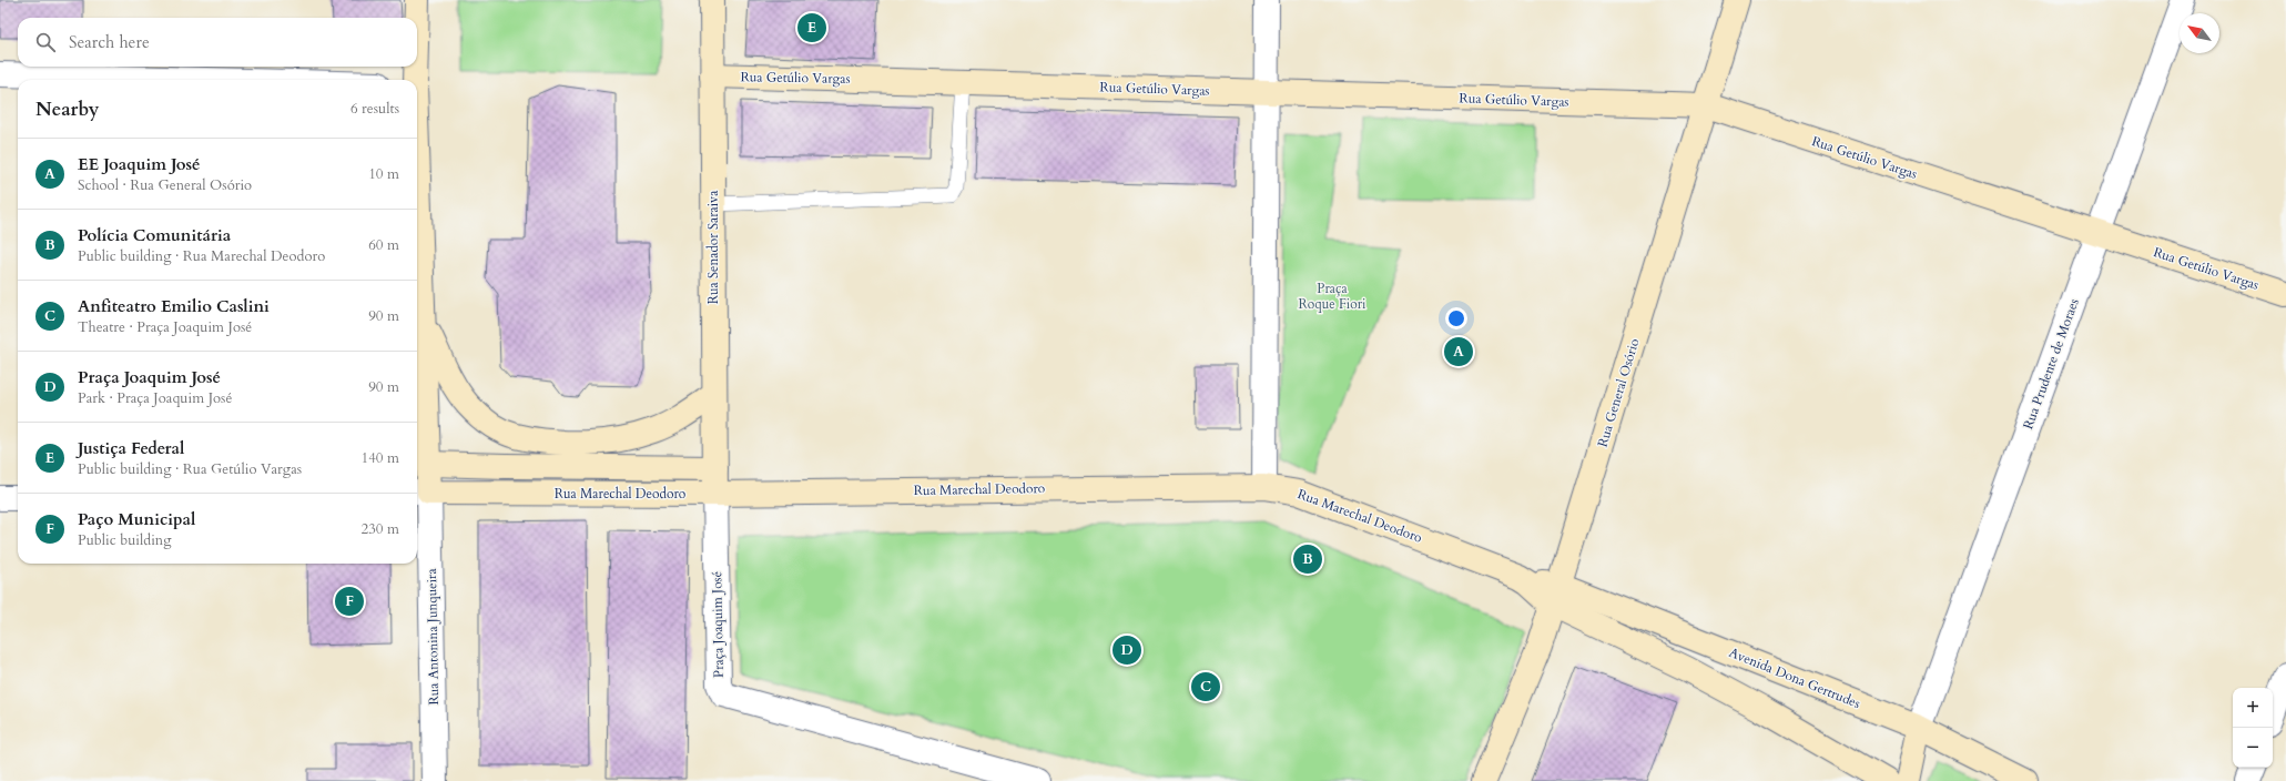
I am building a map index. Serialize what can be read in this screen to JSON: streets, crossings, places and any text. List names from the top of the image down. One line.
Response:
{"streets":{"main road":["Rua Getúlio Vargas","Rua Senador Saraiva","Rua General Osório","Rua Marechal Deodoro","Avenida Dona Gertrudes"],"street":["Rua Prudente de Moraes","Praça Joaquim José","Rua Antonina Junqueira"]},"crossings":[["Rua Getúlio Vargas","Rua Senador Saraiva"],["Rua Getúlio Vargas","Rua Prudente de Moraes"],["Rua Getúlio Vargas","Rua General Osório"],["Rua Senador Saraiva","Rua Marechal Deodoro"],["Rua Senador Saraiva","Praça Joaquim José"],["Rua Prudente de Moraes","Avenida Dona Gertrudes"],["Rua General Osório","Rua Marechal Deodoro"],["Rua General Osório","Avenida Dona Gertrudes"],["Rua Marechal Deodoro","Praça Joaquim José"],["Rua Marechal Deodoro","Rua Antonina Junqueira"],["Rua Marechal Deodoro","Avenida Dona Gertrudes"]],"parks":["Praça Roque Fiori"],"north":"top left","page":{"pins":["E","A","B","F","D","C"],"search":"Search here","heading":["Nearby","6 results"],"list":[{"mark":"A","name":"EE Joaquim José","note":"School · Rua General Osório","value":"10 m"},{"mark":"B","name":"Polícia Comunitária","note":"Public building · Rua Marechal Deodoro","value":"60 m"},{"mark":"C","name":"Anfiteatro Emilio Caslini","note":"Theatre · Praça Joaquim José","value":"90 m"},{"mark":"D","name":"Praça Joaquim José","note":"Park · Praça Joaquim José","value":"90 m"},{"mark":"E","name":"Justiça Federal","note":"Public building · Rua Getúlio Vargas","value":"140 m"},{"mark":"F","name":"Paço Municipal","note":"Public building","value":"230 m"}],"map_buttons":["+","−"]}}
